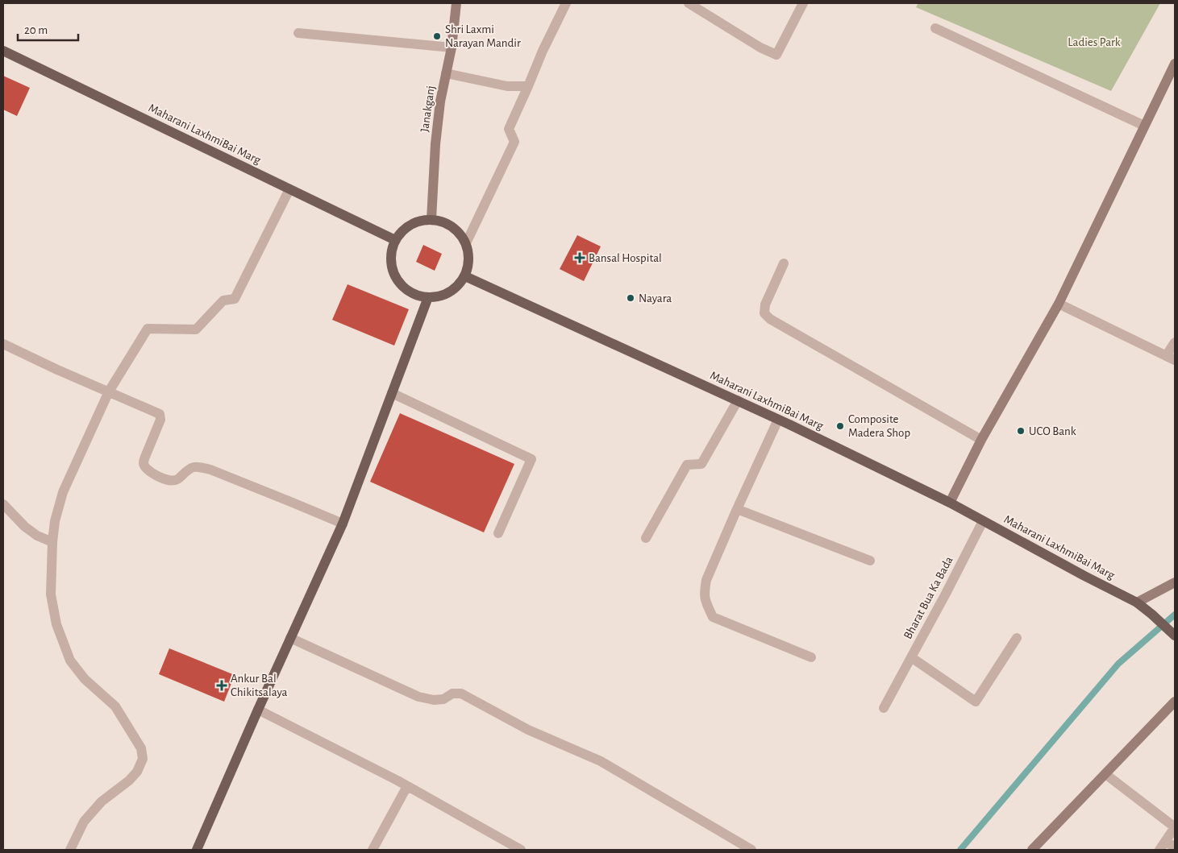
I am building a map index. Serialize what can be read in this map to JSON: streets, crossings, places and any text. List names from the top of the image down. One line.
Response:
{"streets":{"main road":["Maharani LaxhmiBai Marg"],"street":["Janakganj","Bharat Bua Ka Bada"]},"crossings":[["Janakganj","Maharani LaxhmiBai Marg"],["Maharani LaxhmiBai Marg","Bharat Bua Ka Bada"]],"parks":["Ladies Park"],"places":{"other":["Shri Laxmi Narayan Mandir","Nayara","Composite Madera Shop","UCO Bank"],"health":["Bansal Hospital","Ankur Bal Chikitsalaya"]},"scale_bar":"20 m"}
